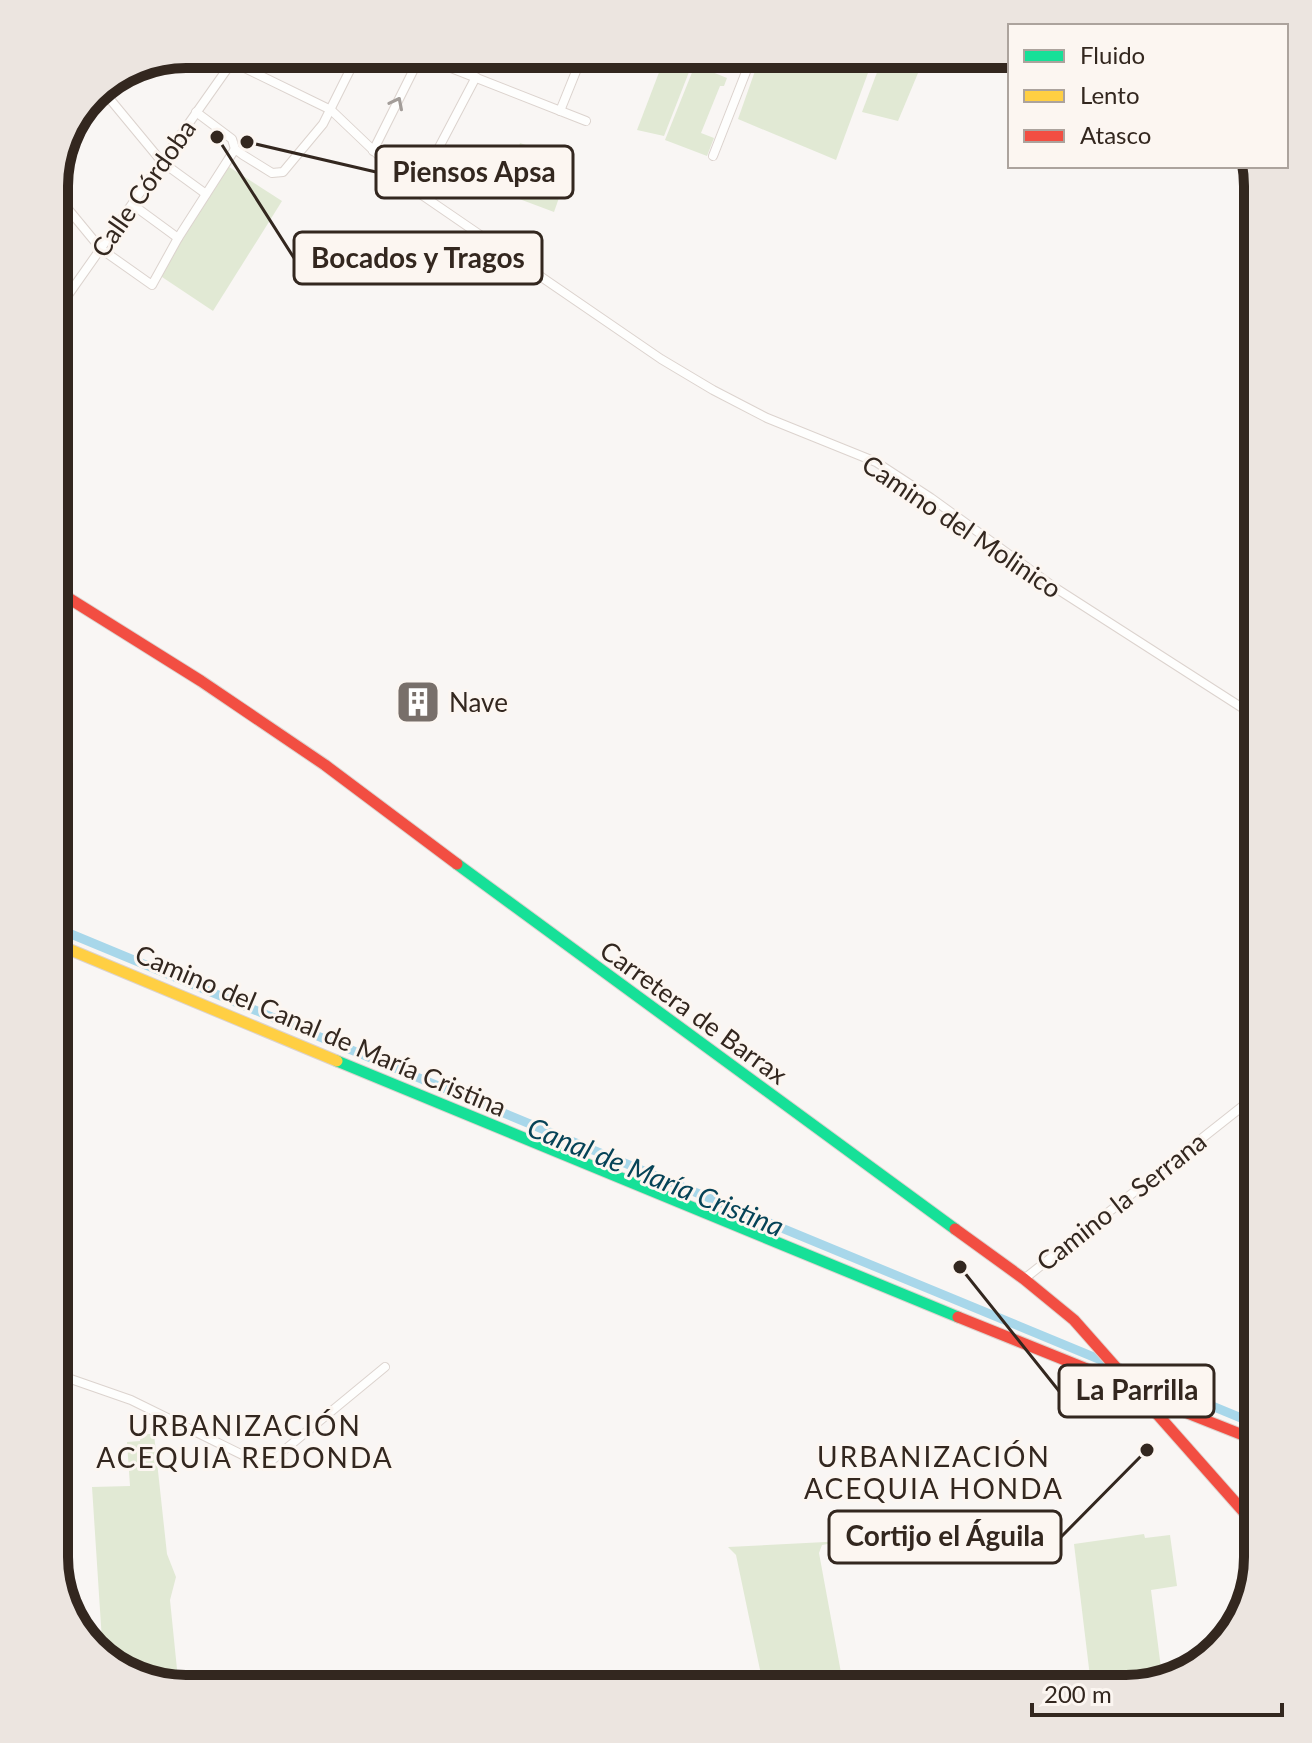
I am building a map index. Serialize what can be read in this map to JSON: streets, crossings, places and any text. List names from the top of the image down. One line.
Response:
{"streets":{"main road":["Carretera de Barrax","Camino del Canal de María Cristina"],"street":["Calle Córdoba","Camino del Molinico","Camino la Serrana"]},"crossings":[["Carretera de Barrax","Camino del Canal de María Cristina"],["Carretera de Barrax","Camino la Serrana"]],"districts":["URBANIZACIÓN ACEQUIA REDONDA","URBANIZACIÓN ACEQUIA HONDA"],"water":["Canal de María Cristina"],"places":{"other":["Bocados y Tragos","Piensos Apsa","La Parrilla","Cortijo el Águila"],"building":["Nave"]},"legend":["Fluido","Lento","Atasco"],"scale_bar":"200 m"}
